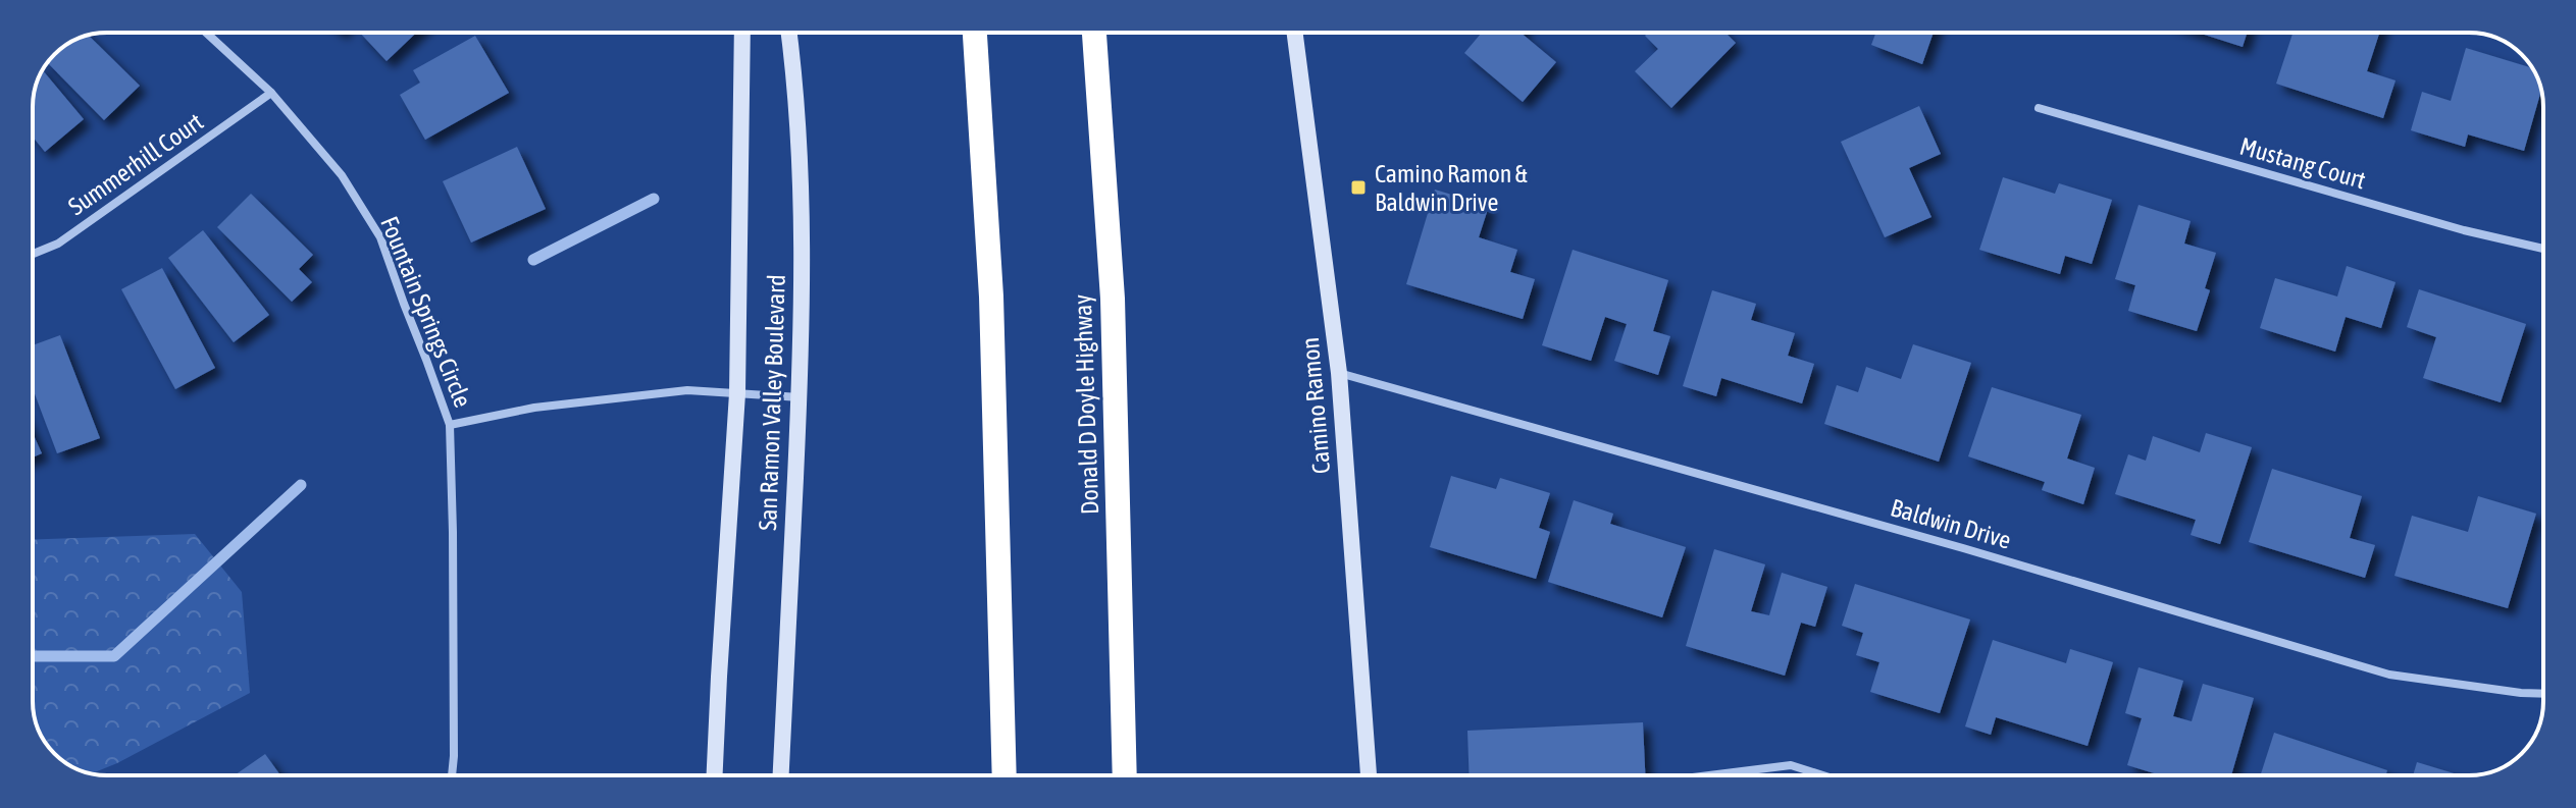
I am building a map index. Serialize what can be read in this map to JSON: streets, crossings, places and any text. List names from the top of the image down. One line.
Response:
{"streets":{"highway":["Donald D Doyle Highway"],"main road":["San Ramon Valley Boulevard","Camino Ramon"],"street":["Mustang Court","Summerhill Court","Fountain Springs Circle","Baldwin Drive"]},"crossings":[["Summerhill Court","Fountain Springs Circle"],["Camino Ramon","Baldwin Drive"]],"places":{"transit":["Camino Ramon & Baldwin Drive"]}}
